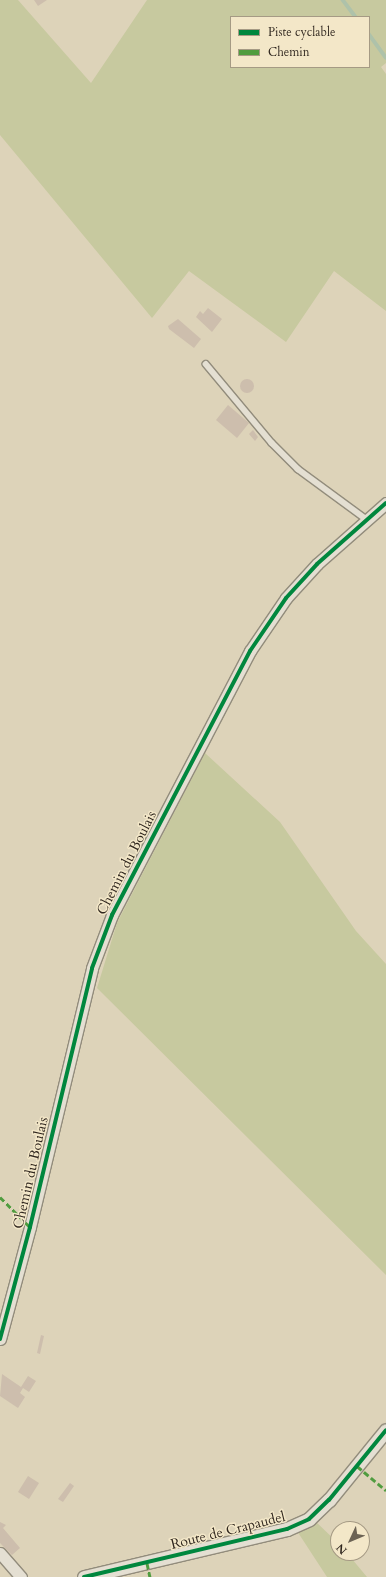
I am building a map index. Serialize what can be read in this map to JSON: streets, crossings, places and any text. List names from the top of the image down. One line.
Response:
{"streets":{"street":["Chemin du Boulais","Route de Crapaudel"]},"legend":["Piste cyclable","Chemin"],"north":"bottom left"}
